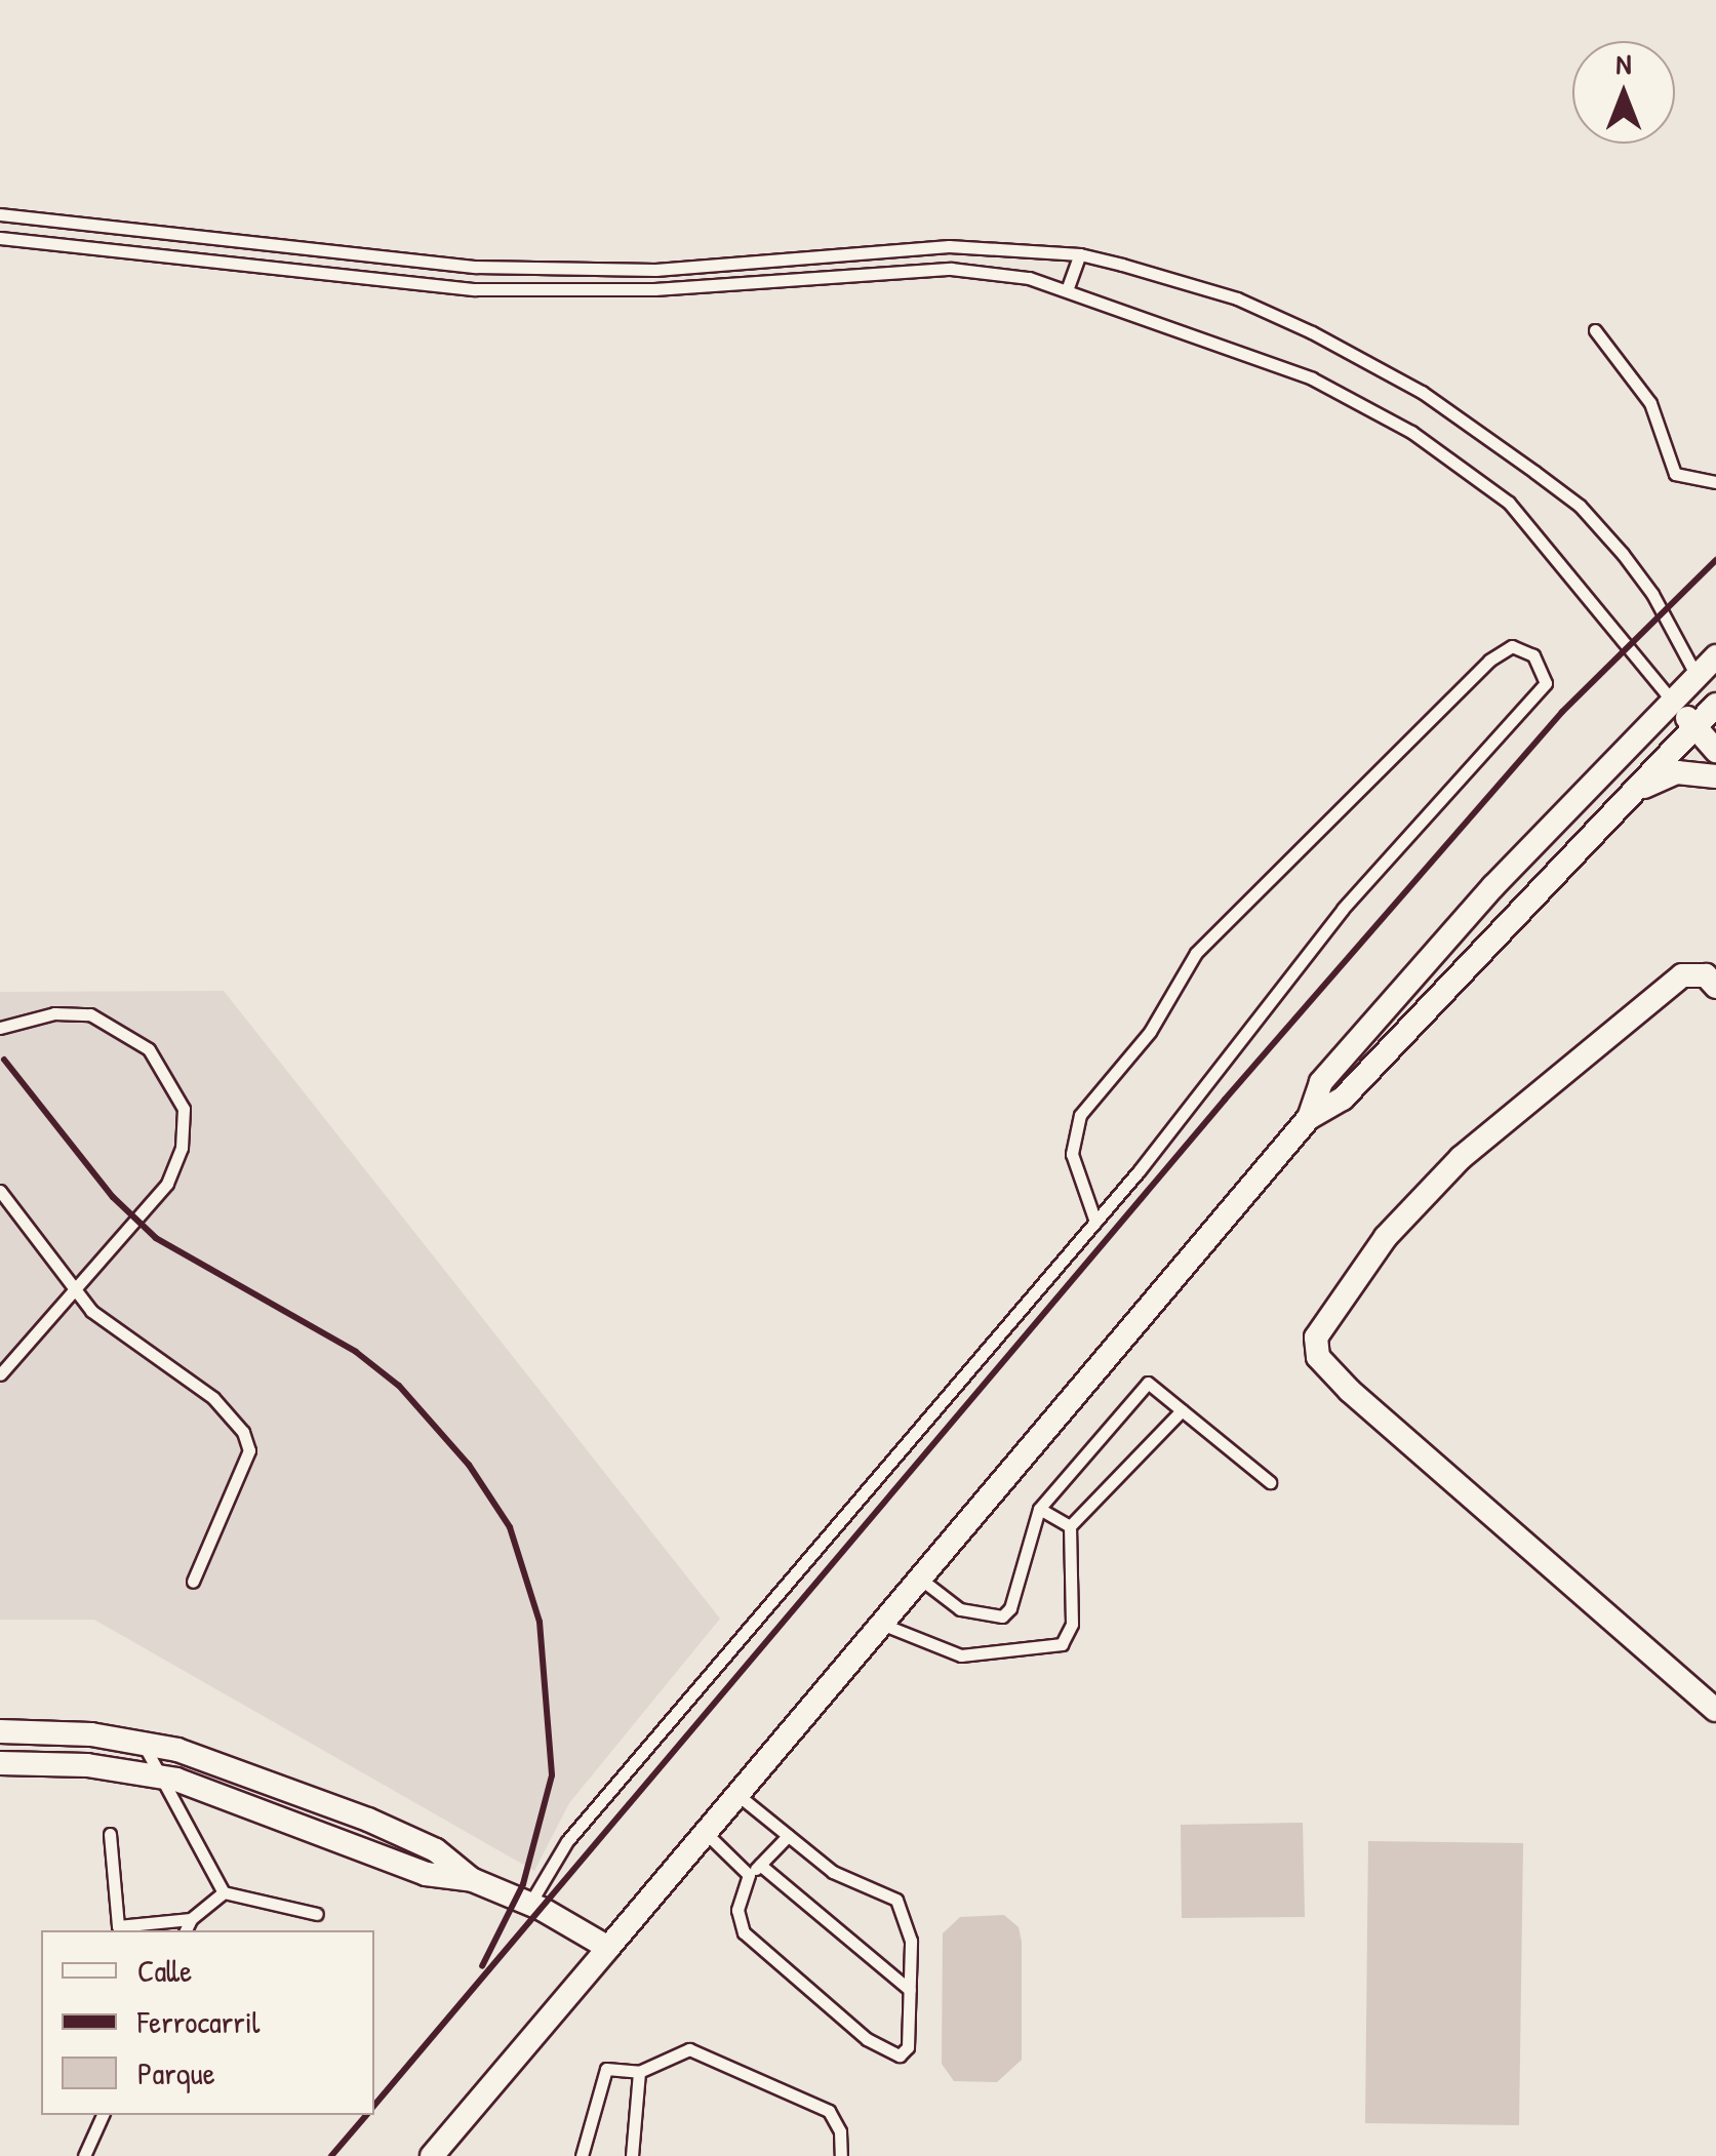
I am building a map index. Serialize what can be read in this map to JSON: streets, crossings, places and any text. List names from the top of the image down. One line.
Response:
{"legend":["Calle","Ferrocarril","Parque"],"north":"top"}
